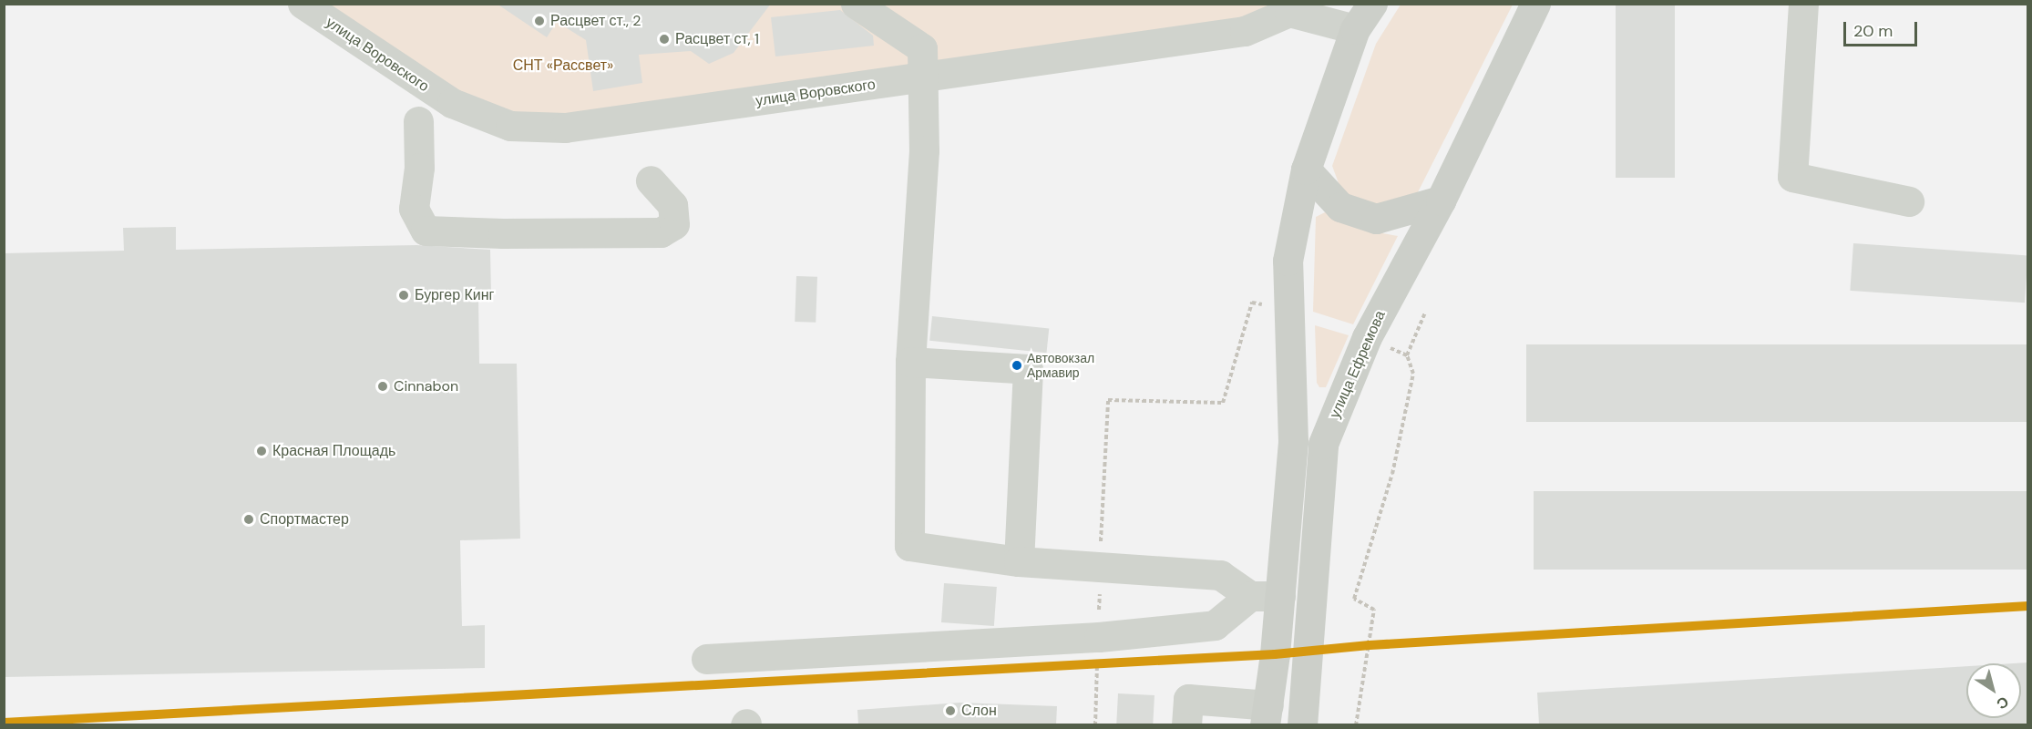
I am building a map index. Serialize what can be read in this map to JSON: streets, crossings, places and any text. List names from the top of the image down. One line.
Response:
{"streets":{"main road":["улица Ефремова"],"street":["улица Воровского"]},"parks":["СНТ «Рассвет»"],"places":["Расцвет ст., 2","Расцвет ст, 1","Бургер Кинг","Автовокзал Армавир","Cinnabon","Красная Площадь","Спортмастер","Слон"],"scale_bar":"20 m","north":"bottom right"}
